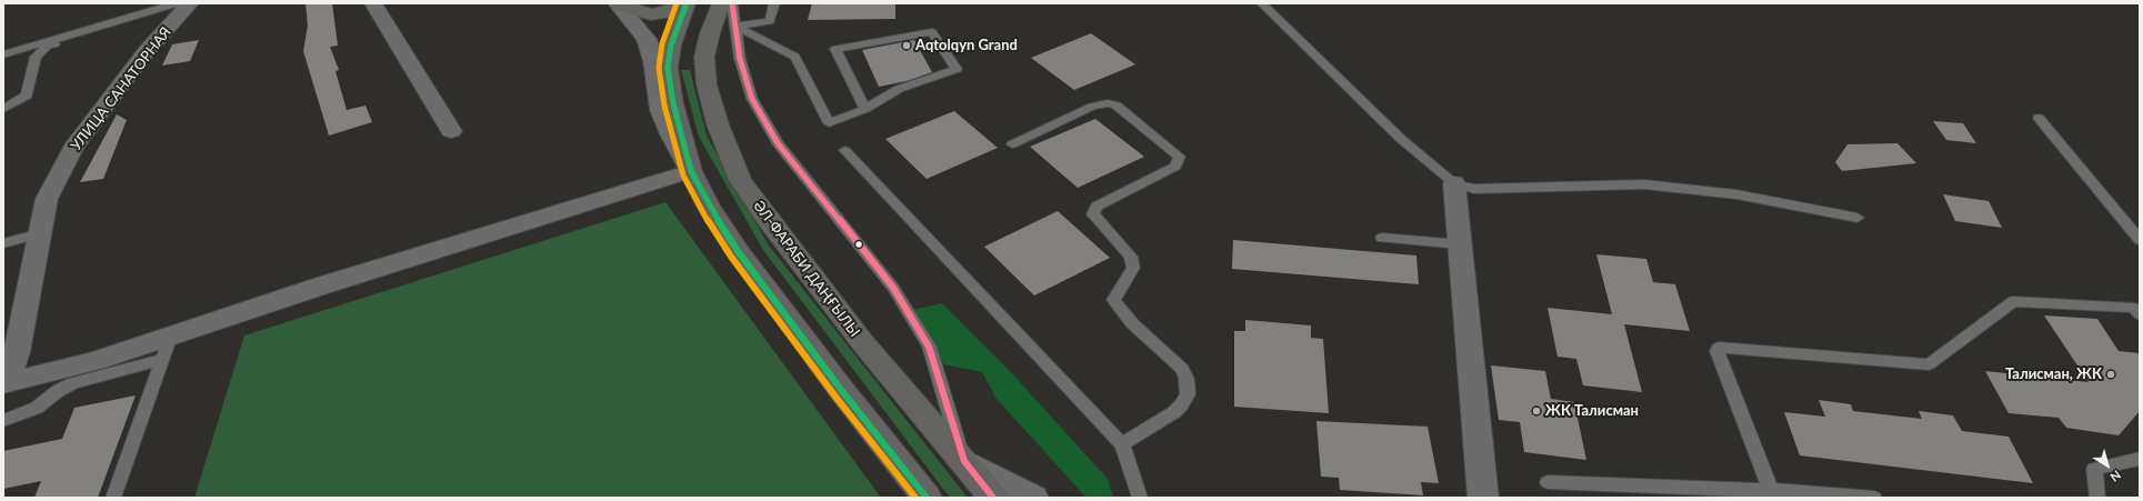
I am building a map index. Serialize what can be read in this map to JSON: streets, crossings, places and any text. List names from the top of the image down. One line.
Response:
{"streets":{"main road":["ӘЛ-ФАРАБИ ДАҢҒЫЛЫ"],"street":["УЛИЦА САНАТОРНАЯ"]},"places":["Aqtolqyn Grand","Талисман, ЖК","ЖК Талисман"],"north":"bottom right"}
